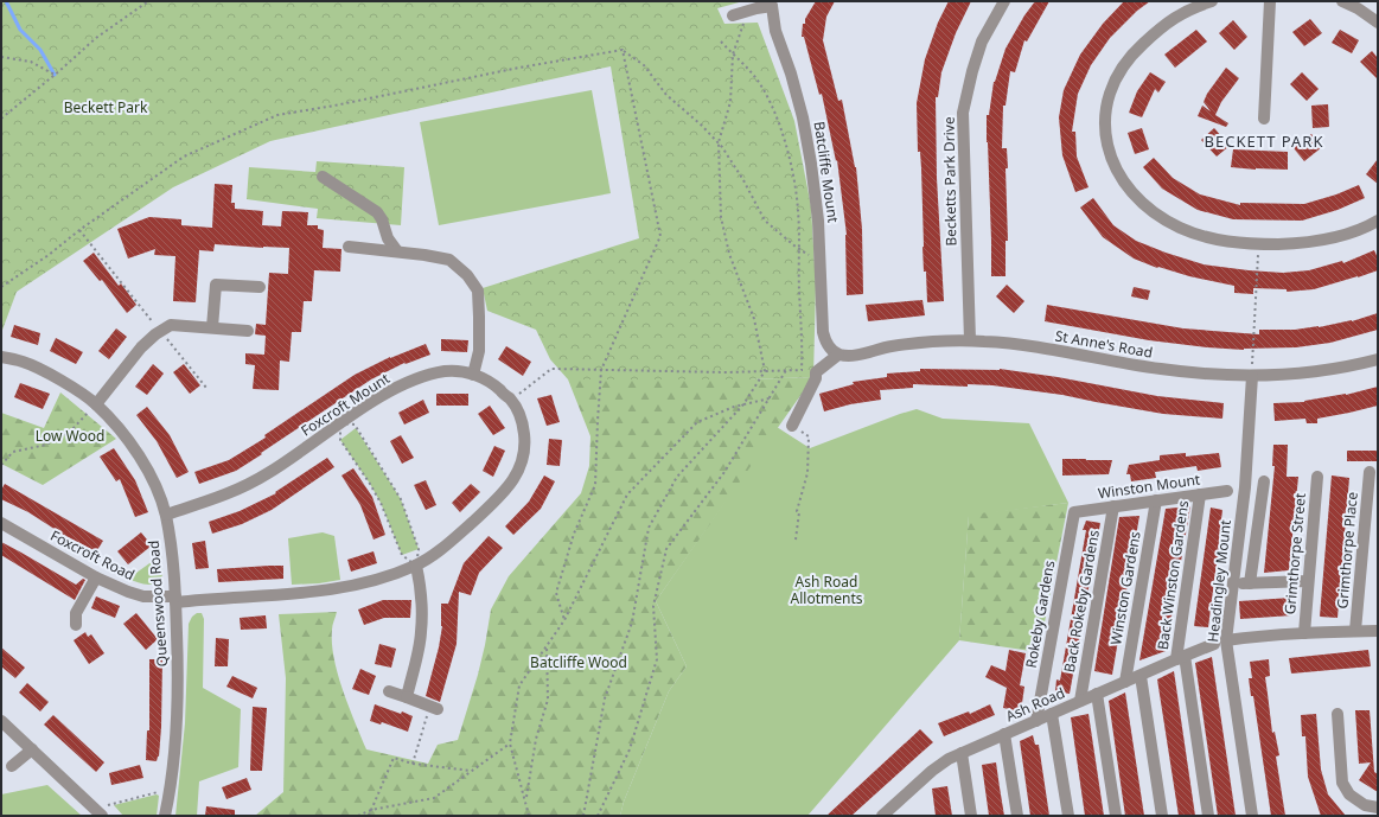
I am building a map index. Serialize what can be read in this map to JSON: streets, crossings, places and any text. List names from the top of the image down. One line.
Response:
{"streets":{"street":["Batcliffe Mount","Becketts Park Drive","St Anne's Road","Foxcroft Mount","Winston Mount","Grimthorpe Place","Grimthorpe Street","Foxcroft Road","Back Winston Gardens","Headingley Mount","Winston Gardens","Back Rokeby Gardens","Queenswood Road","Rokeby Gardens","Ash Road"]},"crossings":[["Batcliffe Mount","St Anne's Road"],["Becketts Park Drive","St Anne's Road"],["St Anne's Road","Headingley Mount"],["Foxcroft Mount","Foxcroft Road"],["Foxcroft Mount","Queenswood Road"],["Winston Mount","Back Winston Gardens"],["Winston Mount","Winston Gardens"],["Winston Mount","Back Rokeby Gardens"],["Winston Mount","Rokeby Gardens"],["Grimthorpe Place","Ash Road"],["Grimthorpe Street","Ash Road"],["Foxcroft Road","Queenswood Road"],["Back Winston Gardens","Ash Road"],["Headingley Mount","Ash Road"],["Winston Gardens","Ash Road"],["Back Rokeby Gardens","Ash Road"],["Rokeby Gardens","Ash Road"]],"districts":["BECKETT PARK"],"parks":["Beckett Park","Low Wood","Ash Road Allotments","Batcliffe Wood"]}
